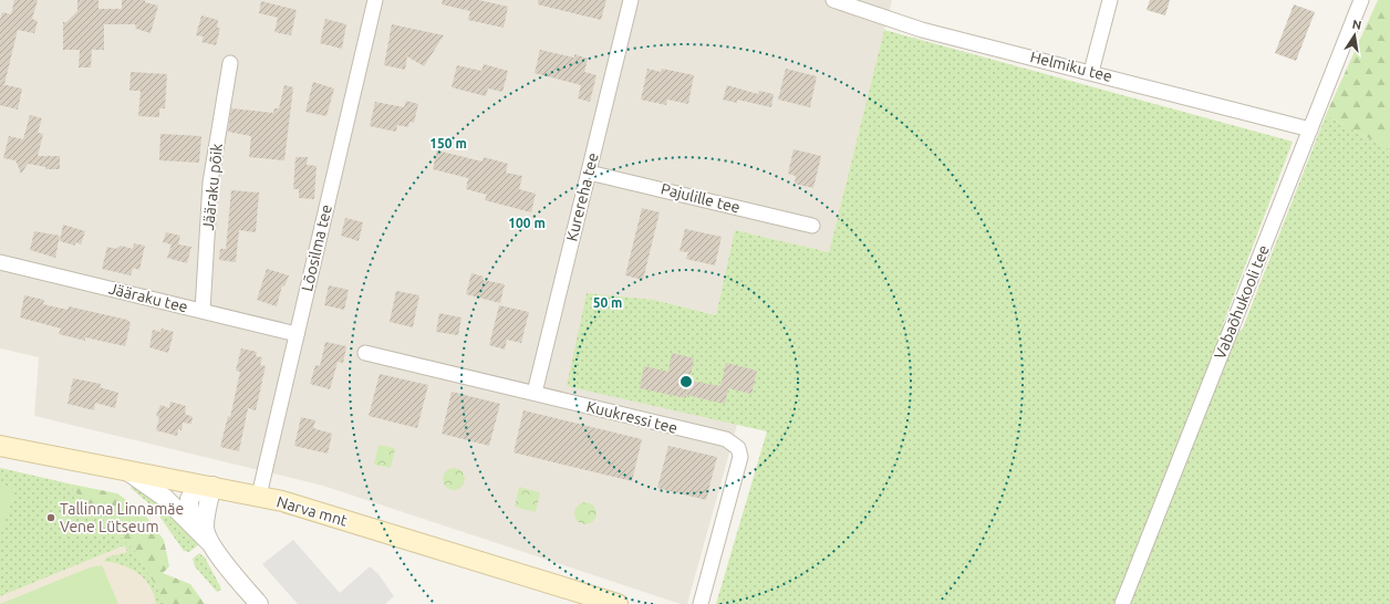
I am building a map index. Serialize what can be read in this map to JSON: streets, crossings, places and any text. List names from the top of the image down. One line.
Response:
{"streets":{"main road":["Narva mnt"],"street":["Helmiku tee","Jääraku põik","Kurereha tee","Pajulille tee","Lõosilma tee","Jääraku tee","Vabaõhukooli tee","Kuukressi tee"]},"crossings":[["Helmiku tee","Vabaõhukooli tee"],["Jääraku põik","Jääraku tee"],["Kurereha tee","Pajulille tee"],["Kurereha tee","Kuukressi tee"],["Lõosilma tee","Jääraku tee"],["Lõosilma tee","Narva mnt"]],"places":["Tallinna Linnamäe Vene Lütseum"],"north":"top","rings":["150 m","100 m","50 m"]}
